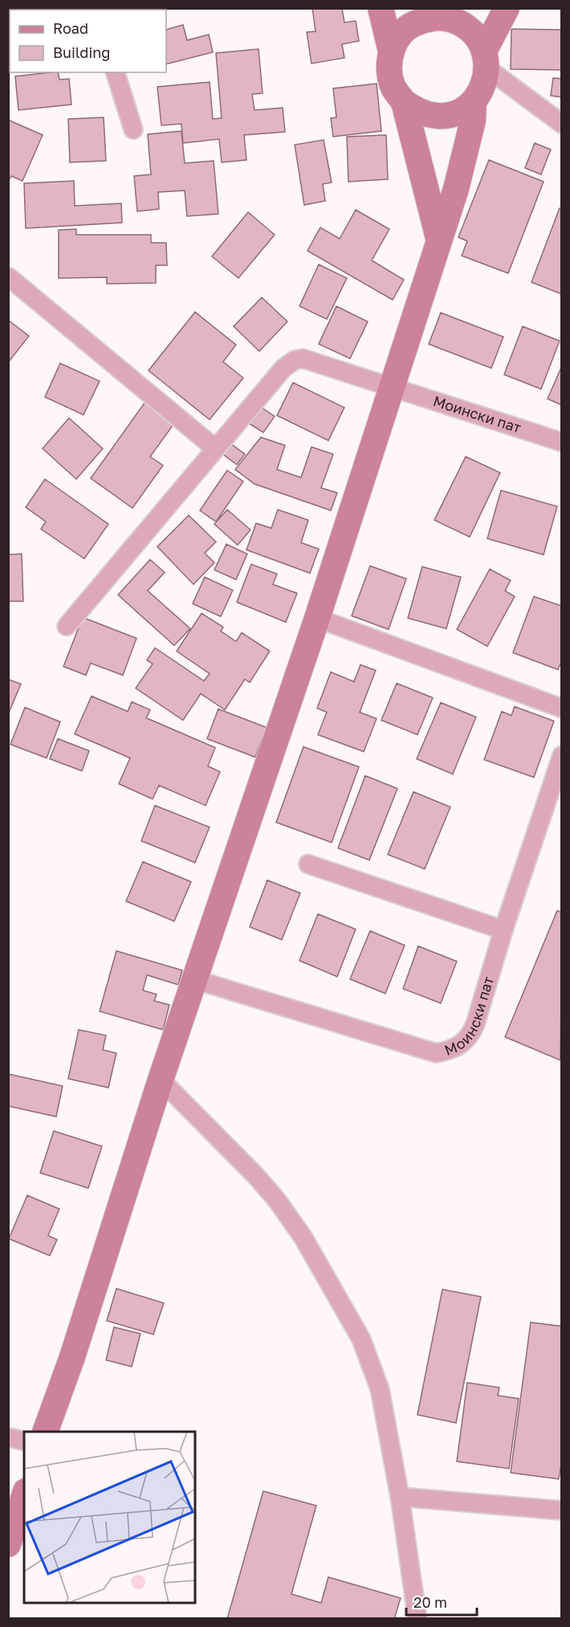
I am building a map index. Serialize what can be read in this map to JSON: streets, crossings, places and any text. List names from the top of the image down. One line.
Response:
{"streets":{"street":["Моински пат"]},"legend":["Road","Building"],"scale_bar":"20 m"}
